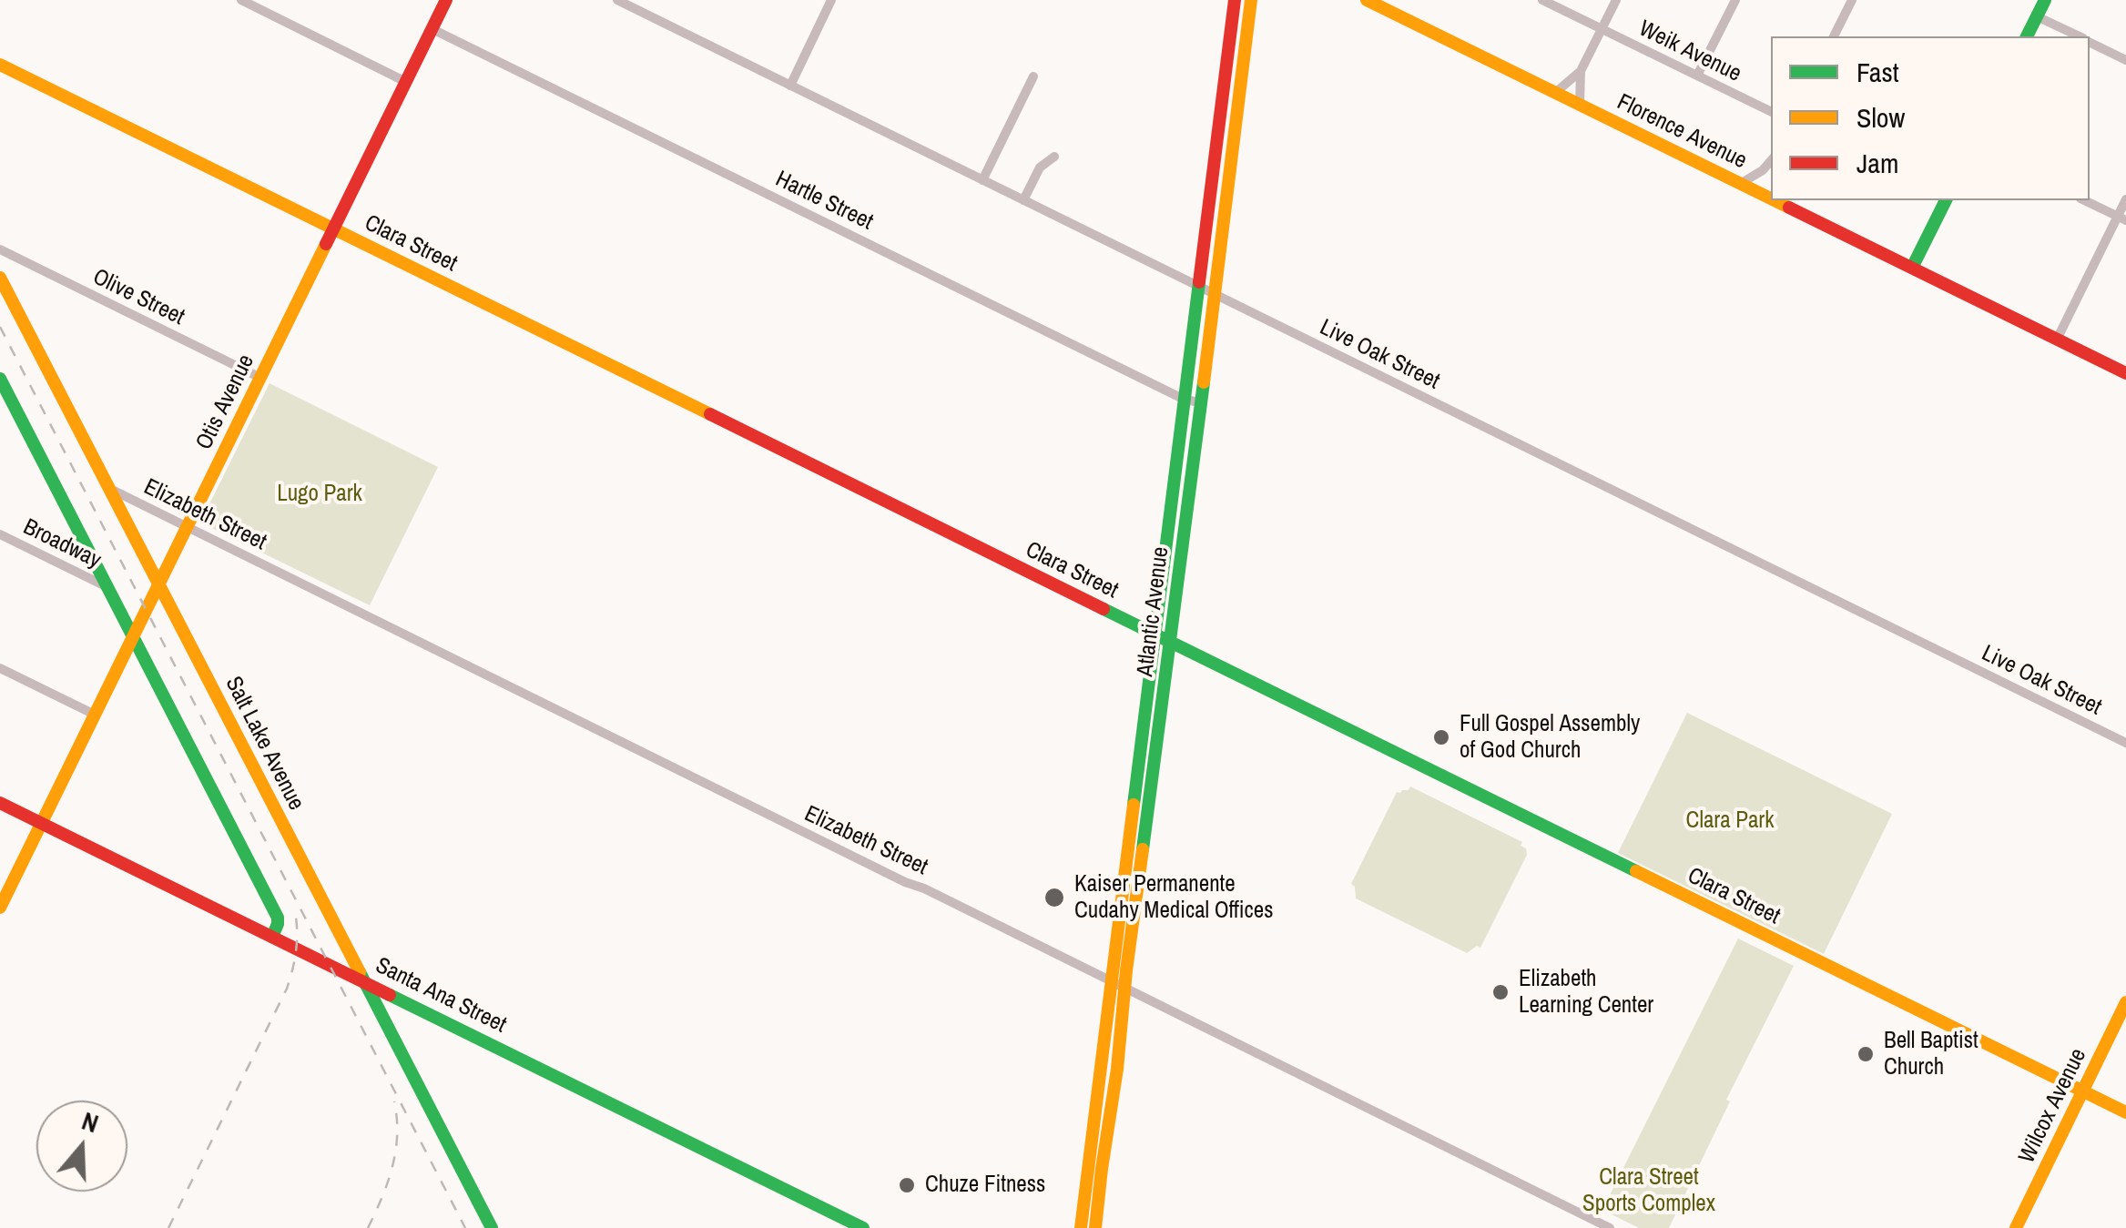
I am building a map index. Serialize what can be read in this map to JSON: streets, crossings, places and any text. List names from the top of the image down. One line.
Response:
{"streets":{"street":["Weik Avenue","Florence Avenue","Hartle Street","Clara Street","Olive Street","Live Oak Street","Otis Avenue","Elizabeth Street","Broadway","Atlantic Avenue","Salt Lake Avenue","Santa Ana Street","Wilcox Avenue"]},"crossings":[["Hartle Street","Otis Avenue"],["Hartle Street","Atlantic Avenue"],["Clara Street","Otis Avenue"],["Clara Street","Atlantic Avenue"],["Clara Street","Wilcox Avenue"],["Olive Street","Otis Avenue"],["Live Oak Street","Atlantic Avenue"],["Otis Avenue","Elizabeth Street"],["Otis Avenue","Salt Lake Avenue"],["Otis Avenue","Santa Ana Street"],["Elizabeth Street","Atlantic Avenue"],["Elizabeth Street","Salt Lake Avenue"],["Salt Lake Avenue","Santa Ana Street"]],"parks":["Lugo Park","Clara Park","Clara Street Sports Complex"],"places":["Full Gospel Assembly of God Church","Kaiser Permanente Cudahy Medical Offices","Elizabeth Learning Center","Bell Baptist Church","Chuze Fitness"],"legend":["Fast","Slow","Jam"],"north":"top"}
